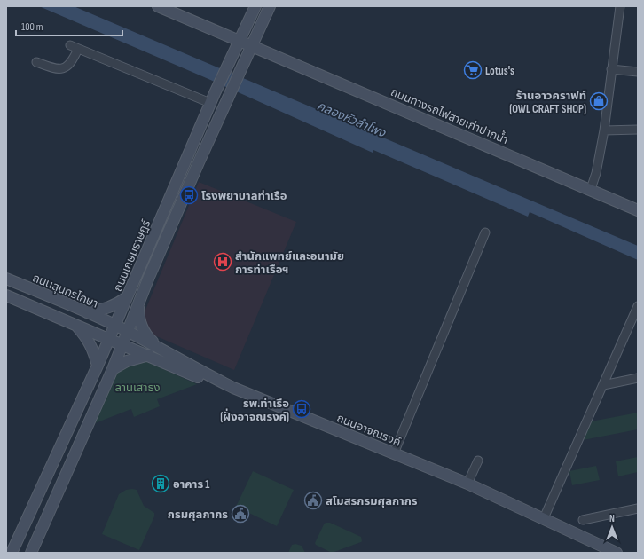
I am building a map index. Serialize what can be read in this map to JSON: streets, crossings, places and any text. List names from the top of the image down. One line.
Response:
{"streets":{"street":["ถนนทางรถไฟสายเก่าปากน้ำ","ถนนเกษมราษฎร์","ถนนสุนทรโกษา","ถนนอาจณรงค์"]},"crossings":[["ถนนทางรถไฟสายเก่าปากน้ำ","ถนนเกษมราษฎร์"],["ถนนเกษมราษฎร์","ถนนสุนทรโกษา"],["ถนนเกษมราษฎร์","ถนนอาจณรงค์"],["ถนนสุนทรโกษา","ถนนอาจณรงค์"]],"water":["คลองหัวลำโพง"],"parks":["ลานเสาธง"],"places":{"supermarket":["Lotus's"],"shop":["ร้านอาวคราฟท์ (OWL CRAFT SHOP)"],"bus stop":["โรงพยาบาลท่าเรือ","รพ.ท่าเรือ (ฝั่งอาจณรงค์)"],"hospital":["สำนักแพทย์และอนามัย การท่าเรือฯ"],"building":["อาคาร 1"],"public building":["สโมสรกรมศุลกากร","กรมศุลกากร"]},"scale_bar":"100 m","north":"top"}
